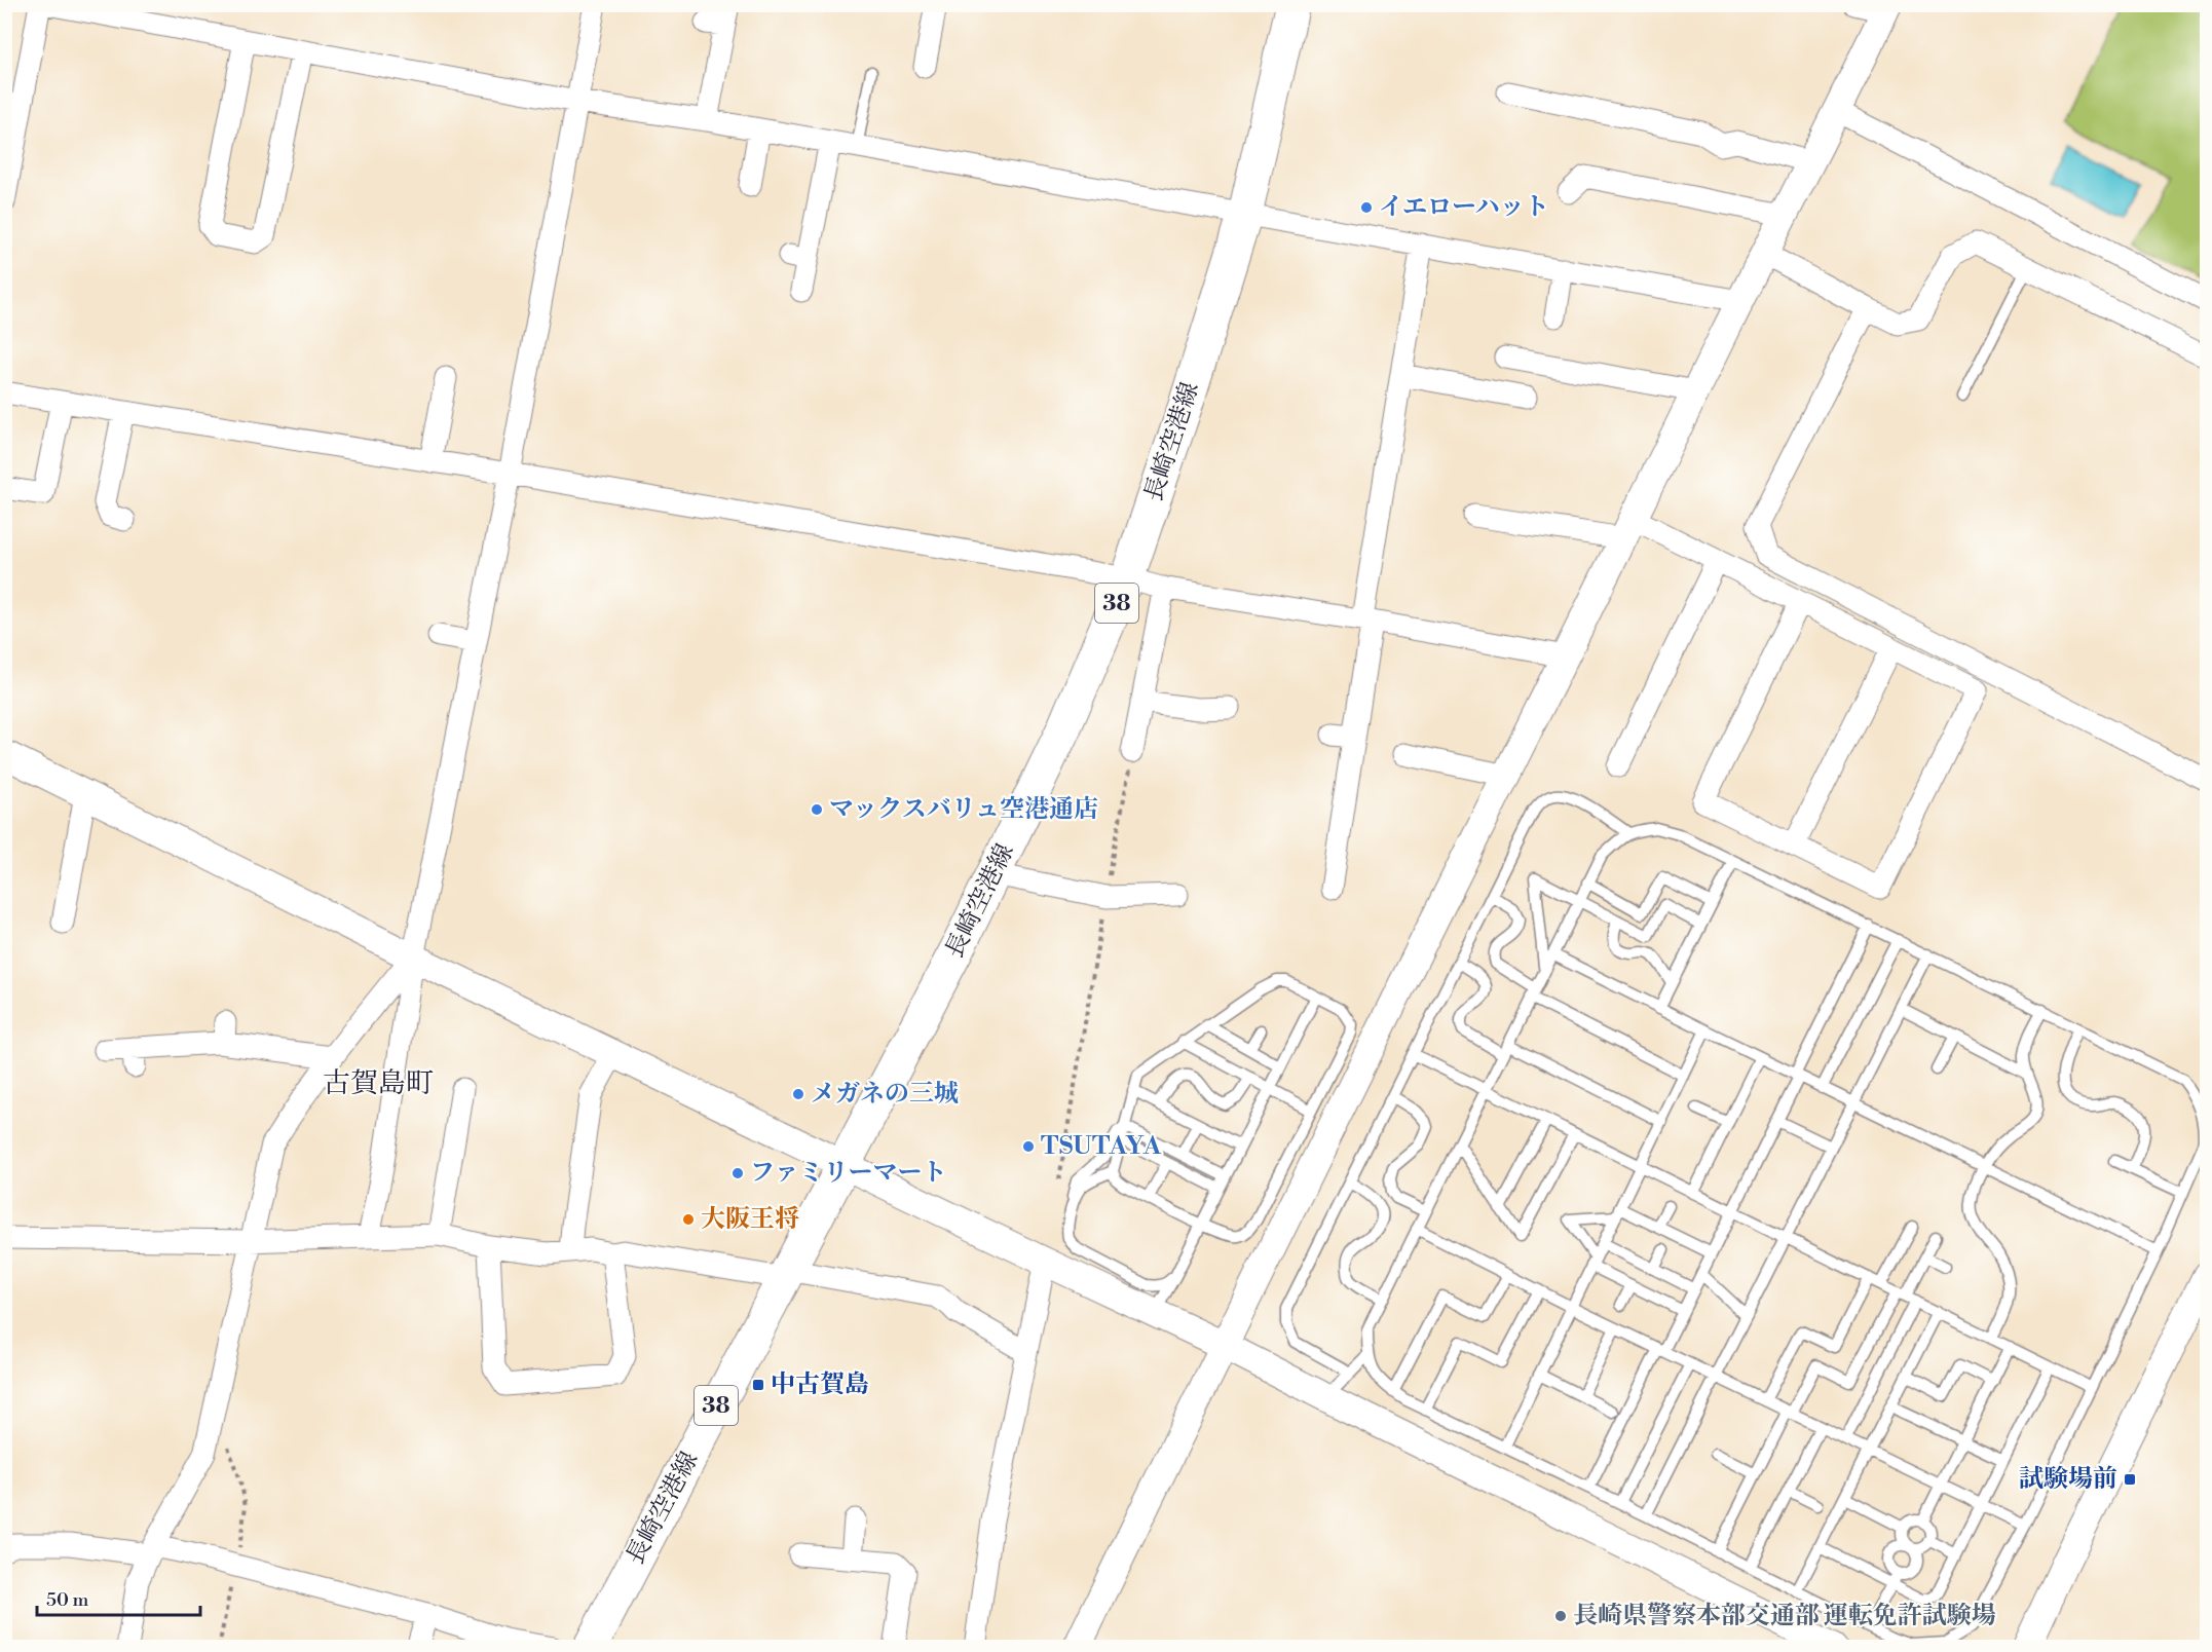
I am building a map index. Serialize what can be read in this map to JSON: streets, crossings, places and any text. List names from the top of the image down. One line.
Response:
{"streets":{"main road":["長崎空港線","38"]},"districts":["古賀島町"],"places":{"other":["イエローハット","マックスバリュ空港通店","メガネの三城","TSUTAYA","ファミリーマート","大阪王将","長崎県警察本部交通部 運転免許試験場"],"transit":["中古賀島","試験場前"]},"scale_bar":"50 m"}
